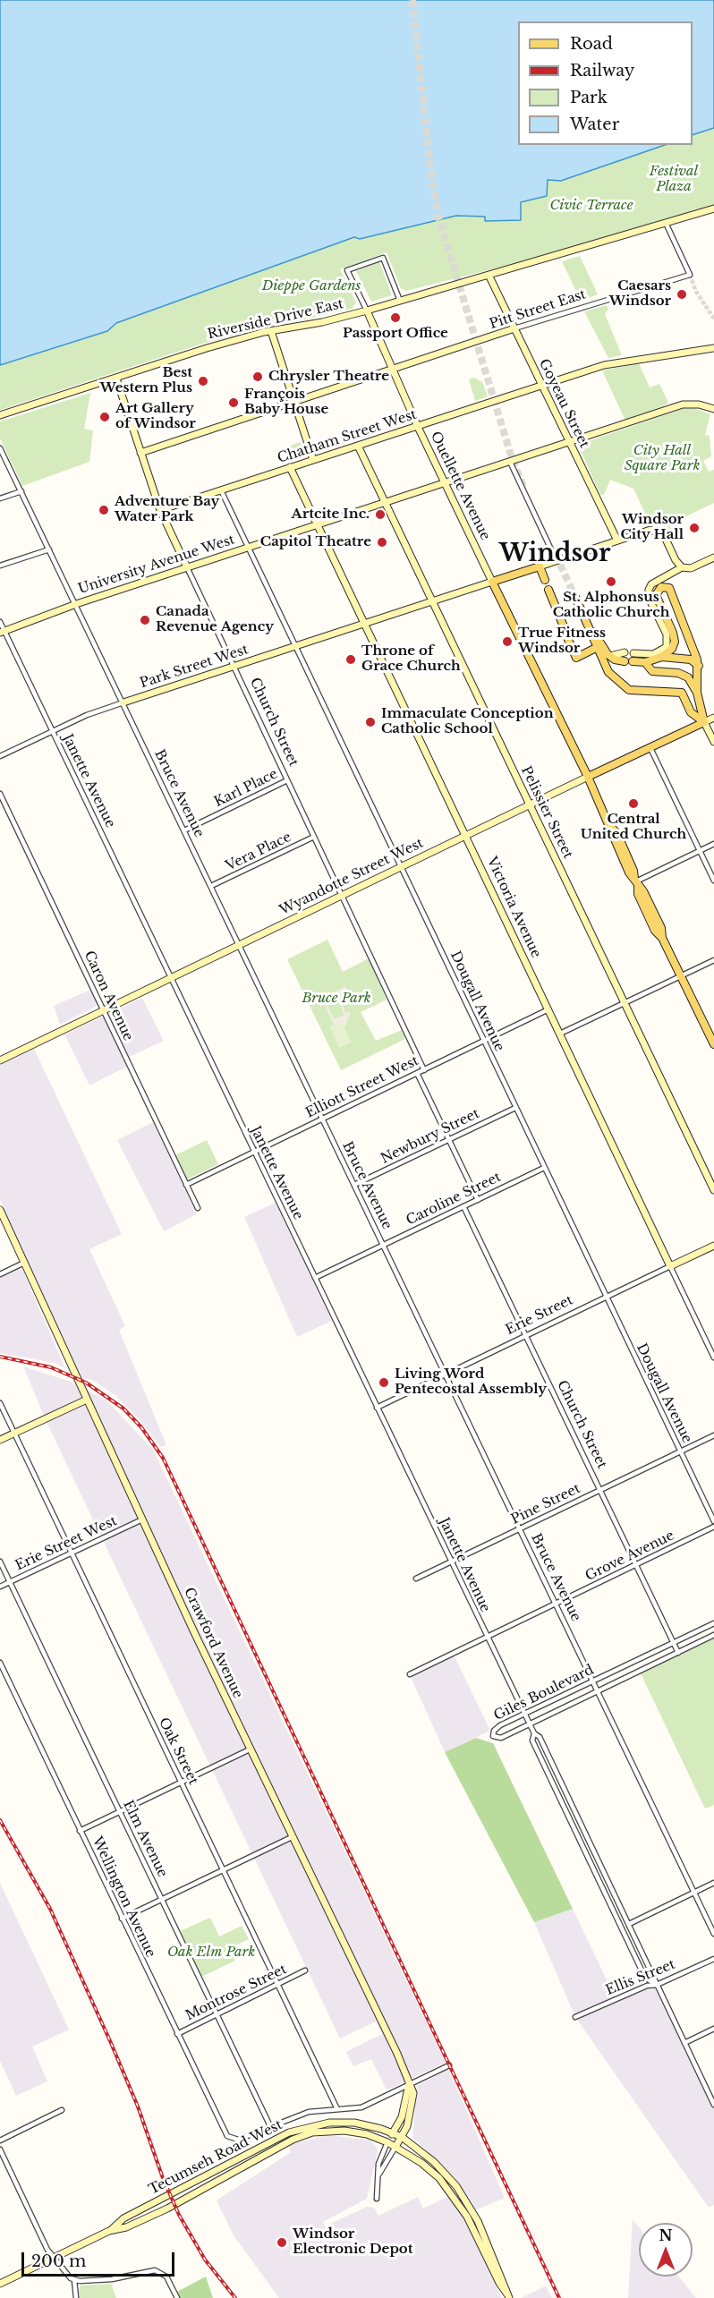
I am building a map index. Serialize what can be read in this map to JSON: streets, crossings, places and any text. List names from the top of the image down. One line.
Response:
{"streets":{"main road":["Ouellette Avenue","Wyandotte Street West"],"street":["Pitt Street East","Riverside Drive East","Goyeau Street","Chatham Street West","University Avenue West","Park Street West","Church Street","Janette Avenue","Karl Place","Bruce Avenue","Pelissier Street","Vera Place","Victoria Avenue","Caron Avenue","Dougall Avenue","Elliott Street West","Newbury Street","Caroline Street","Erie Street","Pine Street","Erie Street West","Grove Avenue","Crawford Avenue","Giles Boulevard","Oak Street","Elm Avenue","Wellington Avenue","Ellis Street","Montrose Street","Tecumseh Road West"]},"crossings":[["Pitt Street East","Riverside Drive East"],["Pitt Street East","Goyeau Street"],["Pitt Street East","Ouellette Avenue"],["Pitt Street East","Church Street"],["Riverside Drive East","Goyeau Street"],["Riverside Drive East","Ouellette Avenue"],["Riverside Drive East","Church Street"],["Goyeau Street","Chatham Street West"],["Goyeau Street","University Avenue West"],["Chatham Street West","Ouellette Avenue"],["Chatham Street West","Church Street"],["Chatham Street West","Pelissier Street"],["Chatham Street West","Victoria Avenue"],["Chatham Street West","Dougall Avenue"],["Ouellette Avenue","University Avenue West"],["Ouellette Avenue","Park Street West"],["Ouellette Avenue","Wyandotte Street West"],["University Avenue West","Church Street"],["University Avenue West","Janette Avenue"],["University Avenue West","Bruce Avenue"],["University Avenue West","Pelissier Street"],["University Avenue West","Victoria Avenue"],["University Avenue West","Dougall Avenue"],["Park Street West","Church Street"],["Park Street West","Janette Avenue"],["Park Street West","Bruce Avenue"],["Park Street West","Pelissier Street"],["Park Street West","Victoria Avenue"],["Park Street West","Dougall Avenue"],["Church Street","Karl Place"],["Church Street","Vera Place"],["Church Street","Wyandotte Street West"],["Church Street","Elliott Street West"],["Church Street","Caroline Street"],["Church Street","Erie Street"],["Church Street","Pine Street"],["Church Street","Grove Avenue"],["Church Street","Giles Boulevard"],["Janette Avenue","Wyandotte Street West"],["Janette Avenue","Elliott Street West"],["Janette Avenue","Caroline Street"],["Janette Avenue","Erie Street"],["Janette Avenue","Pine Street"],["Janette Avenue","Grove Avenue"],["Janette Avenue","Giles Boulevard"],["Janette Avenue","Ellis Street"],["Karl Place","Bruce Avenue"],["Bruce Avenue","Vera Place"],["Bruce Avenue","Wyandotte Street West"],["Bruce Avenue","Elliott Street West"],["Bruce Avenue","Newbury Street"],["Bruce Avenue","Caroline Street"],["Bruce Avenue","Erie Street"],["Bruce Avenue","Pine Street"],["Bruce Avenue","Grove Avenue"],["Bruce Avenue","Giles Boulevard"],["Pelissier Street","Wyandotte Street West"],["Wyandotte Street West","Victoria Avenue"],["Wyandotte Street West","Caron Avenue"],["Wyandotte Street West","Dougall Avenue"],["Victoria Avenue","Elliott Street West"],["Victoria Avenue","Erie Street"],["Caron Avenue","Elliott Street West"],["Dougall Avenue","Elliott Street West"],["Dougall Avenue","Newbury Street"],["Dougall Avenue","Caroline Street"],["Dougall Avenue","Erie Street"],["Dougall Avenue","Pine Street"],["Erie Street West","Crawford Avenue"],["Erie Street West","Oak Street"],["Erie Street West","Elm Avenue"],["Crawford Avenue","Tecumseh Road West"],["Oak Street","Montrose Street"],["Elm Avenue","Wellington Avenue"],["Elm Avenue","Montrose Street"],["Wellington Avenue","Montrose Street"]],"districts":["Windsor"],"parks":["Festival Plaza","Civic Terrace","Dieppe Gardens","City Hall Square Park","Bruce Park","Oak Elm Park"],"places":["Caesars Windsor","Passport Office","Chrysler Theatre","Best Western Plus","François Baby House","Art Gallery of Windsor","Adventure Bay Water Park","Artcite Inc.","Windsor City Hall","Capitol Theatre","St. Alphonsus Catholic Church","Canada Revenue Agency","True Fitness Windsor","Throne of Grace Church","Immaculate Conception Catholic School","Central United Church","Living Word Pentecostal Assembly","Windsor Electronic Depot"],"legend":["Road","Railway","Park","Water"],"scale_bar":"200 m","north":"top"}
